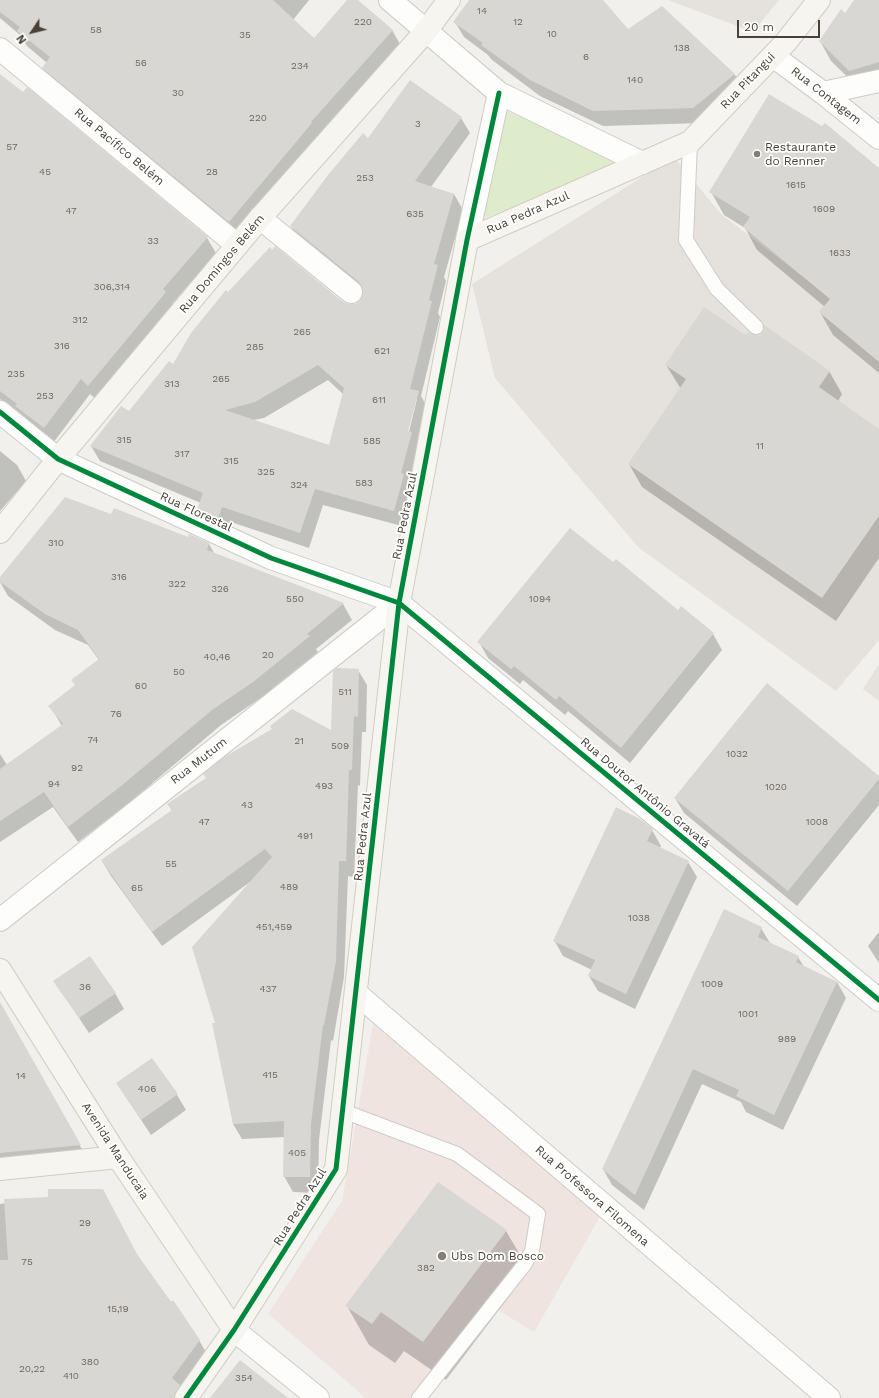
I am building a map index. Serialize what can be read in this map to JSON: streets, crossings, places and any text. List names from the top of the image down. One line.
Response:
{"streets":{"street":["Rua Pitangui","Rua Contagem","Rua Pacífico Belém","Rua Pedra Azul","Rua Domingos Belém","Rua Florestal","Rua Mutum","Rua Doutor Antônio Gravatá","Avenida Manducaia","Rua Professora Filomena"]},"crossings":[["Rua Pitangui","Rua Contagem"],["Rua Pitangui","Rua Pedra Azul"],["Rua Pacífico Belém","Rua Domingos Belém"],["Rua Pedra Azul","Rua Florestal"],["Rua Pedra Azul","Rua Mutum"],["Rua Pedra Azul","Rua Doutor Antônio Gravatá"],["Rua Pedra Azul","Avenida Manducaia"],["Rua Pedra Azul","Rua Professora Filomena"],["Rua Domingos Belém","Rua Florestal"],["Rua Florestal","Rua Mutum"],["Rua Florestal","Rua Doutor Antônio Gravatá"],["Rua Mutum","Rua Doutor Antônio Gravatá"]],"places":["Restaurante do Renner","Ubs Dom Bosco"],"house_numbers":["14","220","12","58","10","35","138","6","56","234","140","30","220","3","57","45","28","253","1615","1609","47","635","33","1633","306,314","312","265","316","285","621","235","265","313","253","611","315","585","11","317","315","325","583","324","310","316","322","326","550","1094","20","40,46","50","60","511","76","74","21","509","1032","92","94","493","1020","43","47","1008","491","55","489","65","1038","451,459","1009","36","437","1001","989","415","14","406","405","29","75","382","15,19","380","20,22","410","354"],"scale_bar":"20 m","north":"bottom left"}
